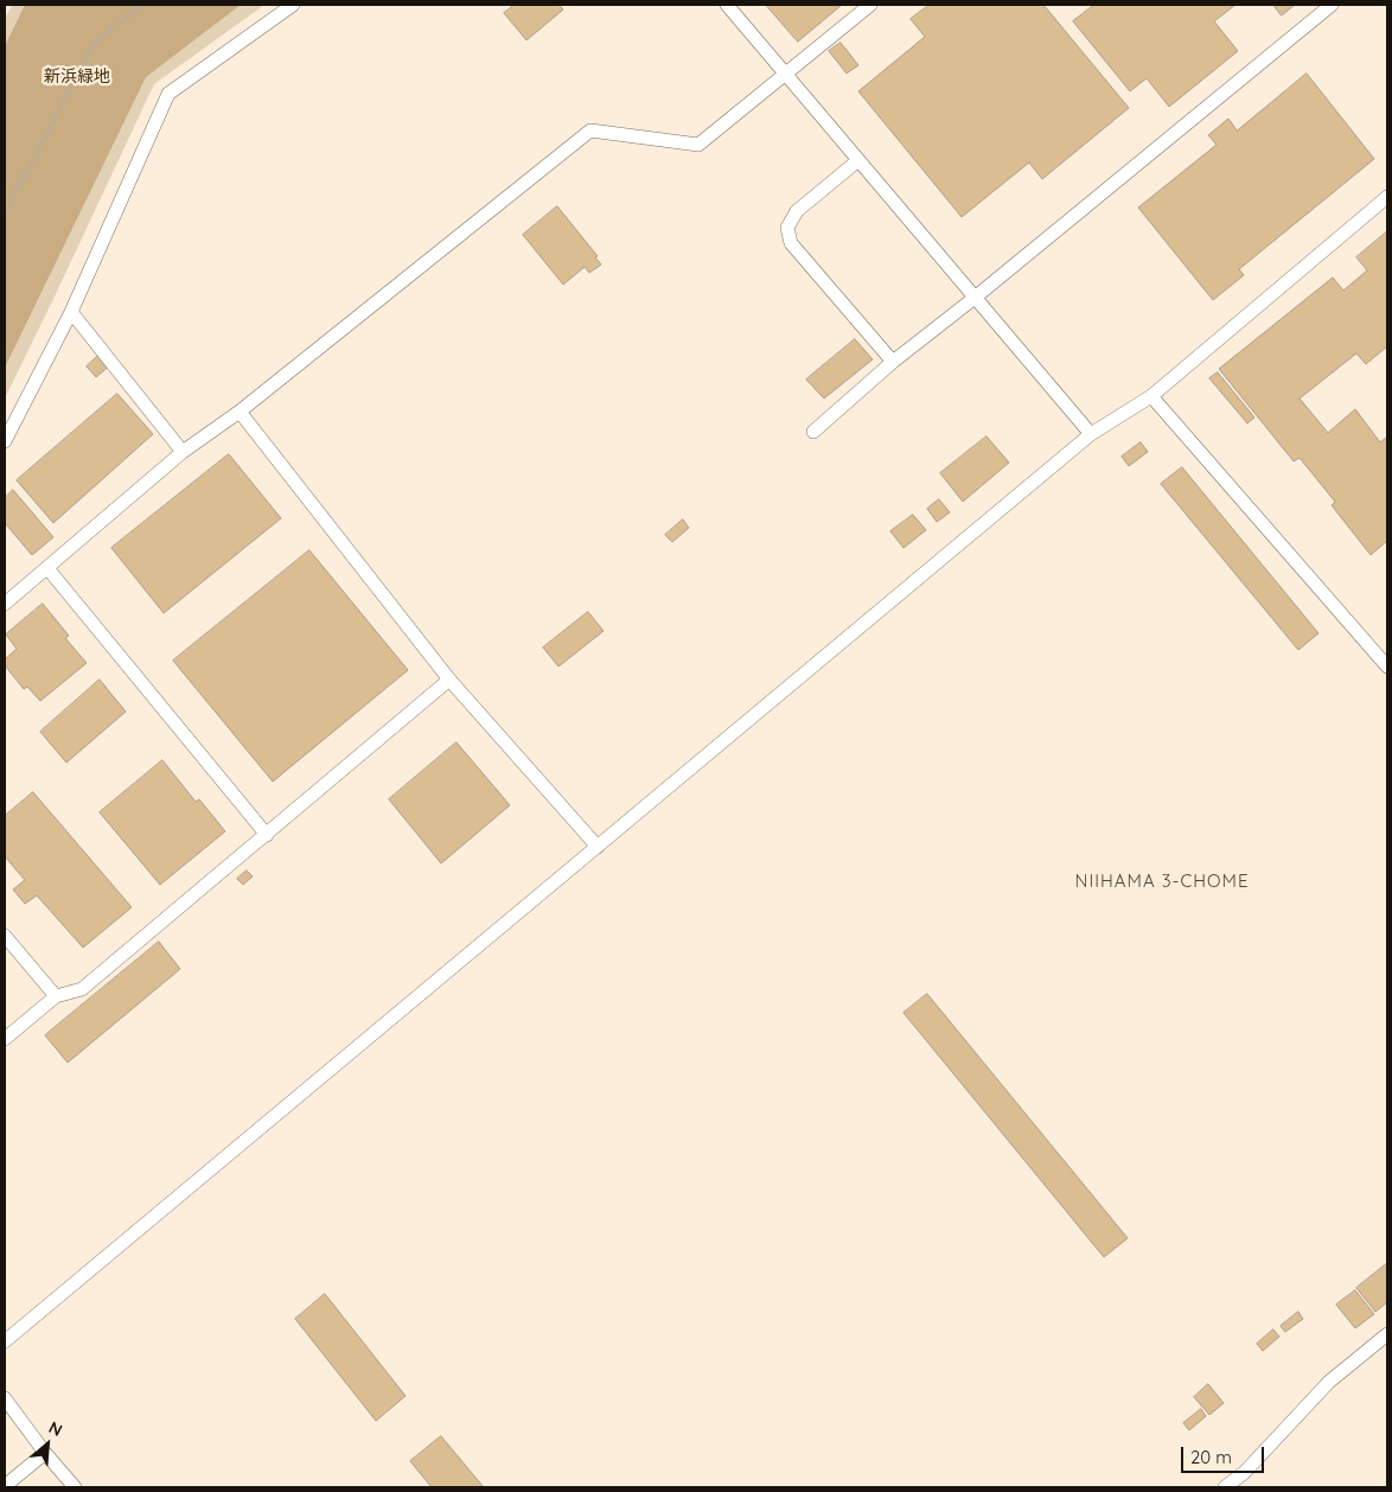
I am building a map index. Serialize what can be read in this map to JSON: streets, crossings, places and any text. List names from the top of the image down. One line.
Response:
{"districts":["NIIHAMA 3-CHOME"],"parks":["新浜緑地"],"scale_bar":"20 m","north":"top right"}
